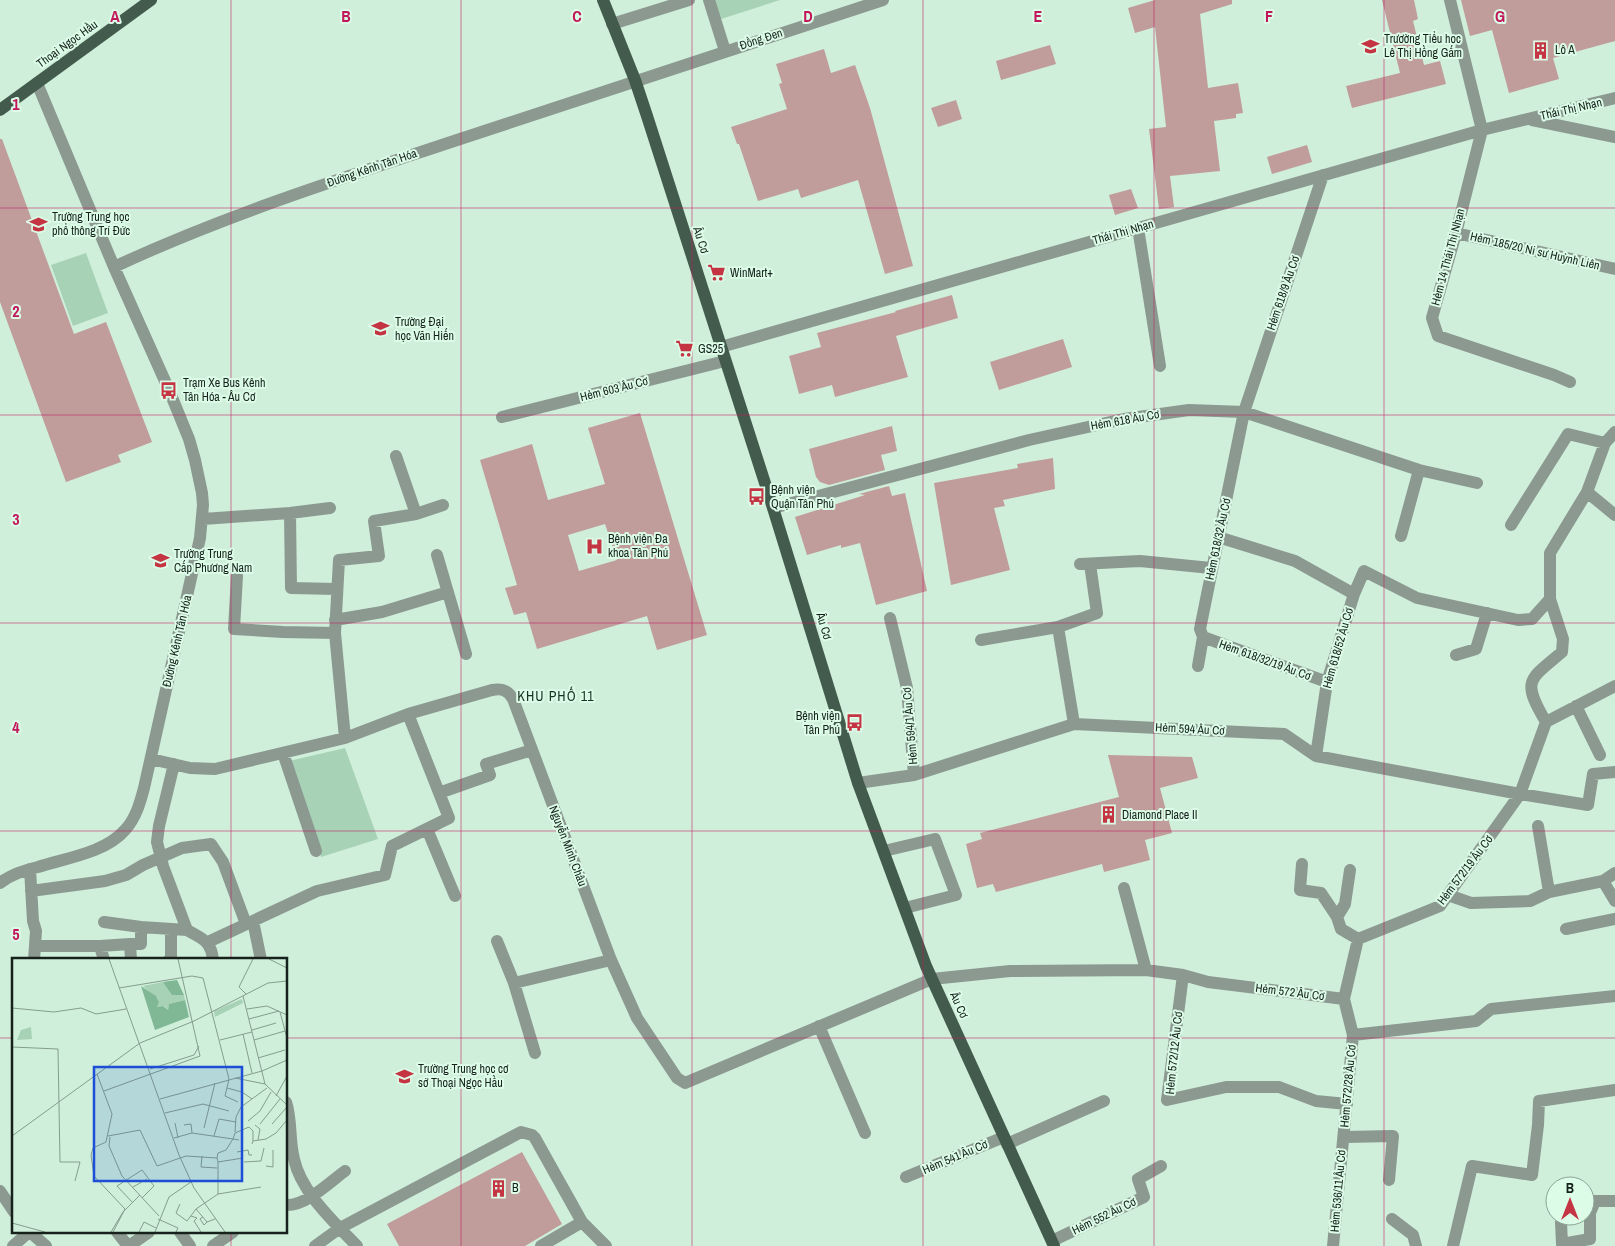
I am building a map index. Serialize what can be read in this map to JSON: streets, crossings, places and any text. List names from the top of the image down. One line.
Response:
{"streets":{"main road":["Thoại Ngọc Hầu","Âu Cơ"],"street":["Đồng Đen","Thái Thị Nhạn","Đường Kênh Tân Hóa","Hẻm 185/20 Ni sư Huỳnh Liên","Hẻm 14 Thái Thị Nhạn","Hẻm 618/9 Âu Cơ","Hẻm 603 Âu Cơ","Hẻm 618 Âu Cơ","Hẻm 618/32 Âu Cơ","Hẻm 618/52 Âu Cơ","Hẻm 618/32/19 Âu Cơ","Hẻm 594/1 Âu Cơ","Hẻm 594 Âu Cơ","Nguyễn Minh Châu","Hẻm 572/19 Âu Cơ","Hẻm 572 Âu Cơ","Hẻm 572/12 Âu Cơ","Hẻm 572/28 Âu Cơ","Hẻm 541 Âu Cơ","Hẻm 536/11 Âu Cơ","Hẻm 552 Âu Cơ"]},"crossings":[["Đồng Đen","Đường Kênh Tân Hóa"],["Đồng Đen","Âu Cơ"],["Thoại Ngọc Hầu","Đường Kênh Tân Hóa"],["Thái Thị Nhạn","Âu Cơ"],["Thái Thị Nhạn","Hẻm 14 Thái Thị Nhạn"],["Thái Thị Nhạn","Hẻm 618/9 Âu Cơ"],["Đường Kênh Tân Hóa","Âu Cơ"],["Đường Kênh Tân Hóa","Nguyễn Minh Châu"],["Âu Cơ","Hẻm 603 Âu Cơ"],["Âu Cơ","Hẻm 618 Âu Cơ"],["Âu Cơ","Hẻm 594 Âu Cơ"],["Âu Cơ","Nguyễn Minh Châu"],["Âu Cơ","Hẻm 572 Âu Cơ"],["Âu Cơ","Hẻm 541 Âu Cơ"],["Âu Cơ","Hẻm 552 Âu Cơ"],["Hẻm 185/20 Ni sư Huỳnh Liên","Hẻm 14 Thái Thị Nhạn"],["Hẻm 618/9 Âu Cơ","Hẻm 618 Âu Cơ"],["Hẻm 618/9 Âu Cơ","Hẻm 618/32 Âu Cơ"],["Hẻm 618 Âu Cơ","Hẻm 618/32 Âu Cơ"],["Hẻm 618/32 Âu Cơ","Hẻm 618/32/19 Âu Cơ"],["Hẻm 618/52 Âu Cơ","Hẻm 618/32/19 Âu Cơ"],["Hẻm 618/52 Âu Cơ","Hẻm 594 Âu Cơ"],["Hẻm 594/1 Âu Cơ","Hẻm 594 Âu Cơ"],["Hẻm 594 Âu Cơ","Hẻm 572/19 Âu Cơ"],["Nguyễn Minh Châu","Hẻm 572 Âu Cơ"],["Hẻm 572 Âu Cơ","Hẻm 572/12 Âu Cơ"],["Hẻm 572/12 Âu Cơ","Hẻm 572/28 Âu Cơ"],["Hẻm 572/28 Âu Cơ","Hẻm 536/11 Âu Cơ"]],"districts":["KHU PHỐ 11"],"places":{"school or university":["Trươờng Tiểu học Lê Thị Hồng Gấm","Trường Trung học phổ thông Trí Đức","Trường Đại học Văn Hiến","Trường Trung Cấp Phương Nam","Trường Trung học cơ sở Thoại Ngọc Hầu"],"building":["Lô A","Diamond Place II","B"],"supermarket":["WinMart+","GS25"],"bus stop":["Trạm Xe Bus Kênh Tân Hóa - Âu Cơ","Bệnh viện Quận Tân Phú","Bệnh viện Tân Phú"],"hospital":["Bệnh viện Đa khoa Tân Phú"]},"north":"top","grid":{"columns":["A","B","C","D","E","F","G"],"rows":["1","2","3","4","5"]}}
